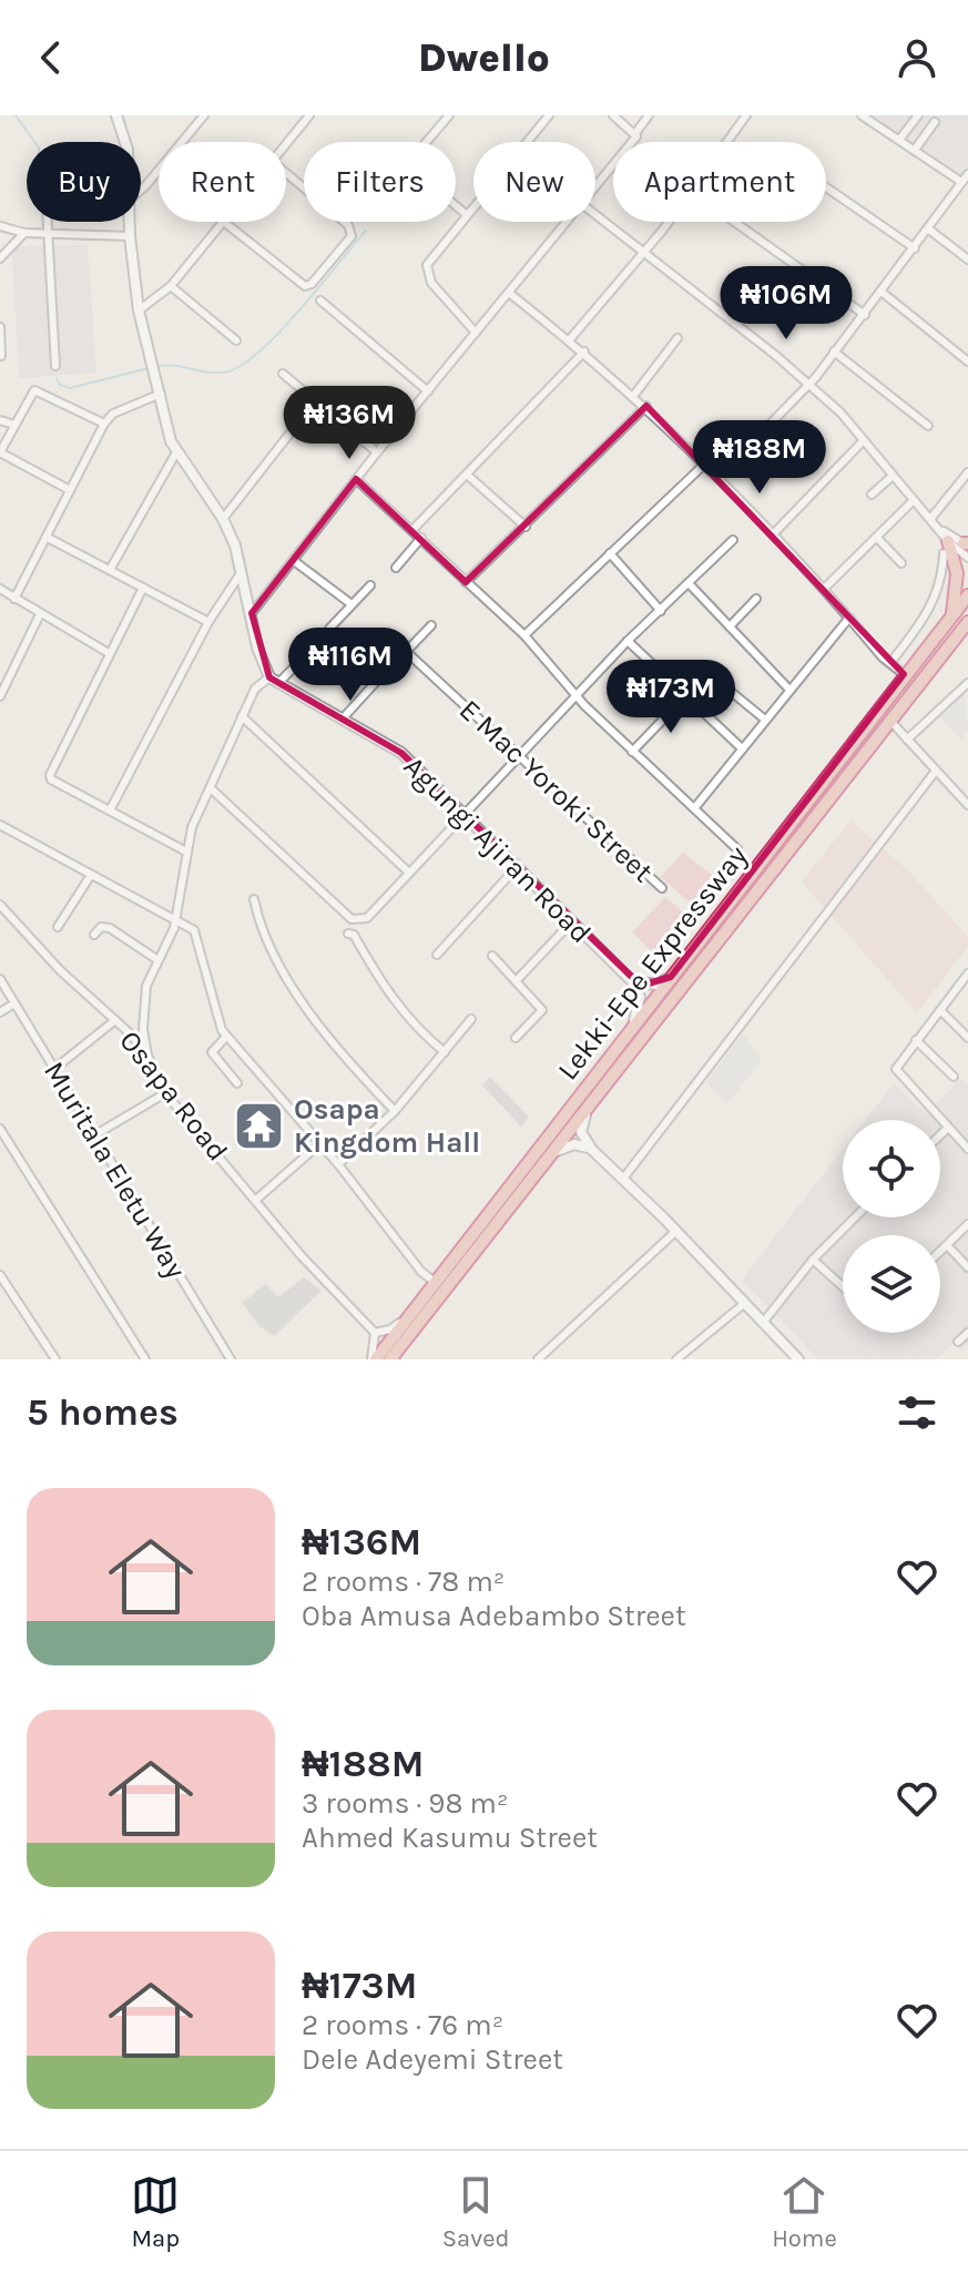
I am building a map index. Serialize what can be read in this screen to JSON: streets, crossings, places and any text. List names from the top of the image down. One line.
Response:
{"streets":{"highway":["Lekki-Epe Expressway"],"street":["E Mac Yoroki Street","Agungi Ajiran Road","Osapa Road","Muritala Eletu Way"]},"places":{"temple":["Osapa Kingdom Hall"]},"page":{"header":"Dwello","chip":["Buy","Rent","Filters","New","Apartment"],"price":["₦106M","₦136M","₦188M","₦116M","₦173M"],"heading":"5 homes","list":[{"name":"₦136M","note":"2 rooms · 78 m² · Oba Amusa Adebambo Street"},{"name":"₦188M","note":"3 rooms · 98 m² · Ahmed Kasumu Street"},{"name":"₦173M","note":"2 rooms · 76 m² · Dele Adeyemi Street"}],"tabs":["Map","Saved","Home"]}}
